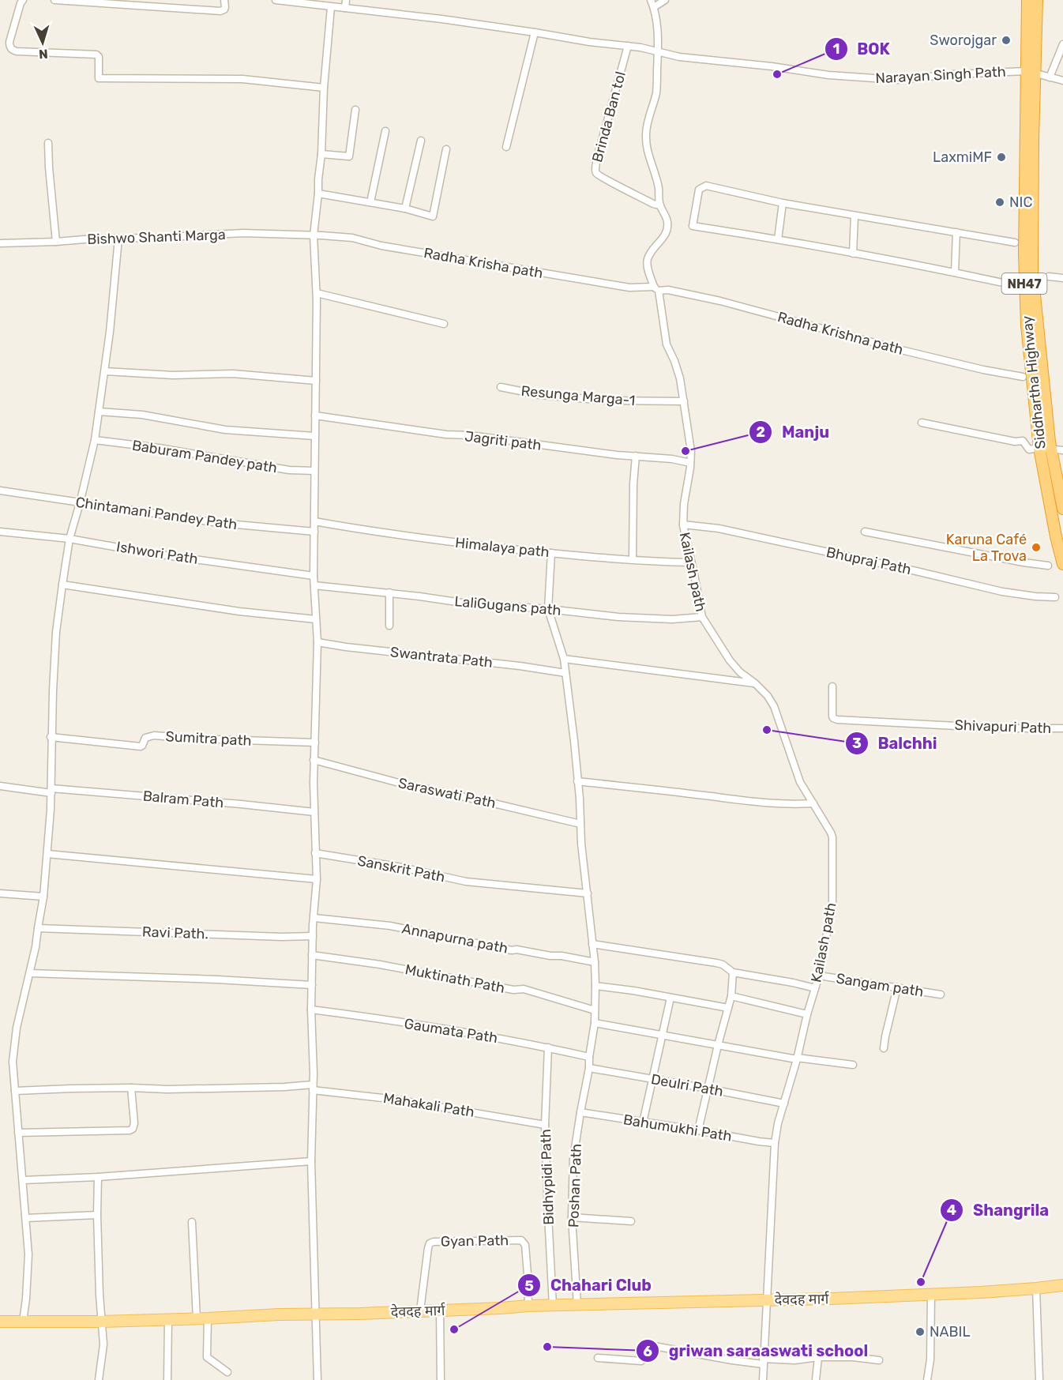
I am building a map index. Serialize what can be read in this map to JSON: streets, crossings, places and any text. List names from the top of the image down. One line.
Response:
{"streets":{"highway":["NH47","Siddhartha Highway"],"main road":["देवदह मार्ग"],"street":["Narayan Singh Path","Brinda Ban tol","Bishwo Shanti Marga","Radha Krisha path","Radha Krishna path","Resunga Marga-1","Jagriti path","Baburam Pandey path","Chintamani Pandey Path","Himalaya path","Ishwori Path","Bhupraj Path","Kailash path","LaliGugans path","Swantrata Path","Shivapuri Path","Sumitra path","Saraswati Path","Balram Path","Sanskrit Path","Ravi Path.","Annapurna path","Muktinath Path","Sangam path","Gaumata Path","Deulri Path","Mahakali Path","Bahumukhi Path","Bidhypidi Path","Poshan Path","Gyan Path"]},"crossings":[["Narayan Singh Path","Brinda Ban tol"],["Narayan Singh Path","Siddhartha Highway"],["Narayan Singh Path","Kailash path"],["Brinda Ban tol","Kailash path"],["Bishwo Shanti Marga","Radha Krisha path"],["Radha Krisha path","Radha Krishna path"],["Radha Krisha path","Kailash path"],["Radha Krishna path","Kailash path"],["Resunga Marga-1","Kailash path"],["Jagriti path","Kailash path"],["Himalaya path","Kailash path"],["Bhupraj Path","Kailash path"],["Kailash path","LaliGugans path"],["Kailash path","Sangam path"],["Kailash path","Deulri Path"],["Kailash path","Bahumukhi Path"],["Kailash path","देवदह मार्ग"],["LaliGugans path","Poshan Path"],["Swantrata Path","Poshan Path"],["Saraswati Path","Poshan Path"],["Sanskrit Path","Poshan Path"],["Annapurna path","Poshan Path"],["Muktinath Path","Poshan Path"],["Gaumata Path","Bidhypidi Path"],["Gaumata Path","Poshan Path"],["Deulri Path","Poshan Path"],["Mahakali Path","Bidhypidi Path"],["Bahumukhi Path","Poshan Path"],["Bidhypidi Path","देवदह मार्ग"],["Poshan Path","देवदह मार्ग"],["Gyan Path","देवदह मार्ग"]],"places":["Sworojgar","BOK","LaxmiMF","NIC","Manju","Karuna Café La Trova","Balchhi","Shangrila","Chahari Club","NABIL","griwan saraaswati school"],"north":"bottom"}
